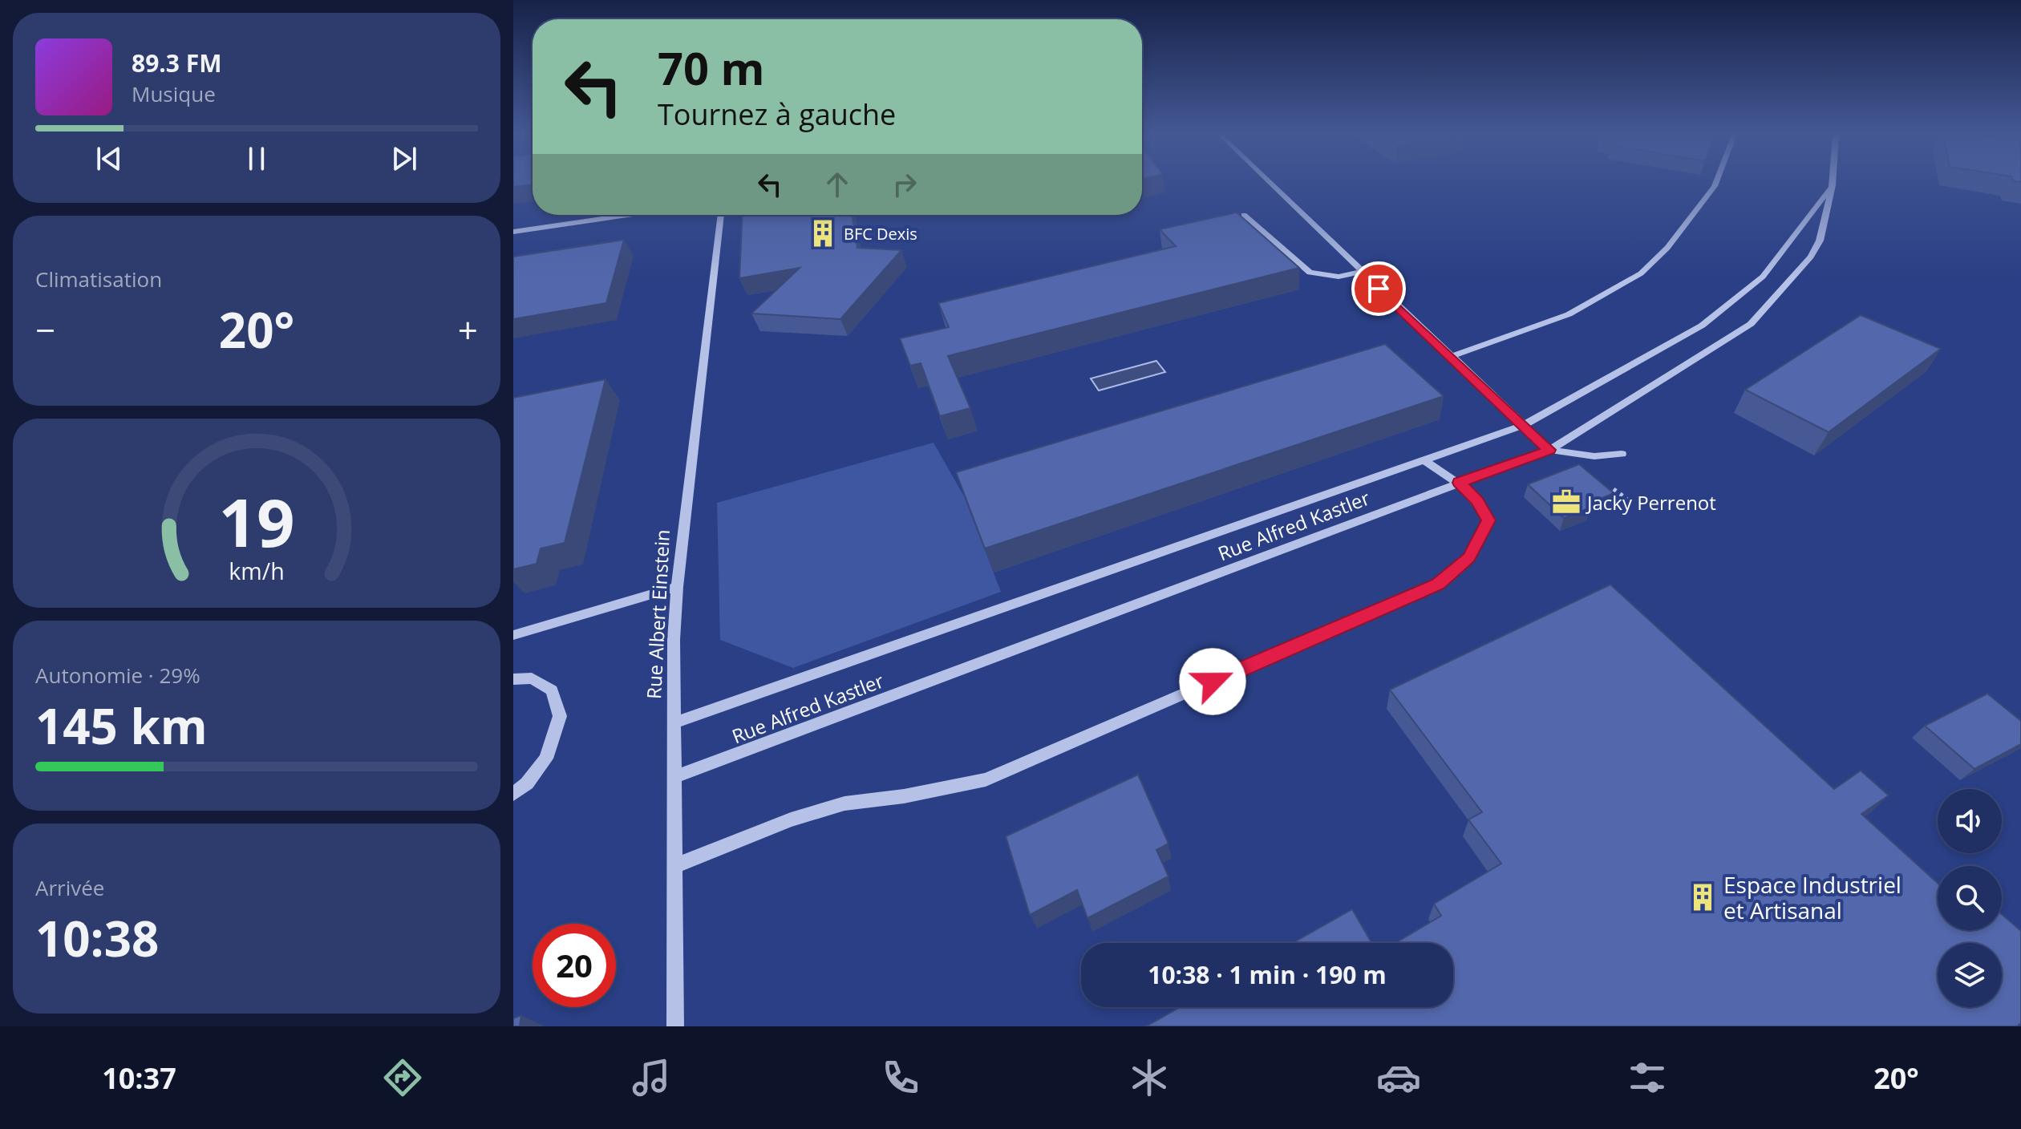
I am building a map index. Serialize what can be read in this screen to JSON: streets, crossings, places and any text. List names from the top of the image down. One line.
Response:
{"streets":{"street":["Rue Alfred Kastler","Rue Albert Einstein"]},"crossings":[["Rue Alfred Kastler","Rue Albert Einstein"]],"places":{"building":["BFC Dexis","Espace Industriel et Artisanal"],"office":["Jacky Perrenot"]},"page":{"turn":["70 m","Tournez à gauche"],"song":["89.3 FM","Musique"],"tile":["Climatisation",["Autonomie · 29%","145 km"],["Arrivée","10:38"]],"heat":["−","20°","+"],"limit":"20","trip":"10:38 · 1 min · 190 m","tabs":["10:37","20°"],"gauge":["19","km/h"]}}
